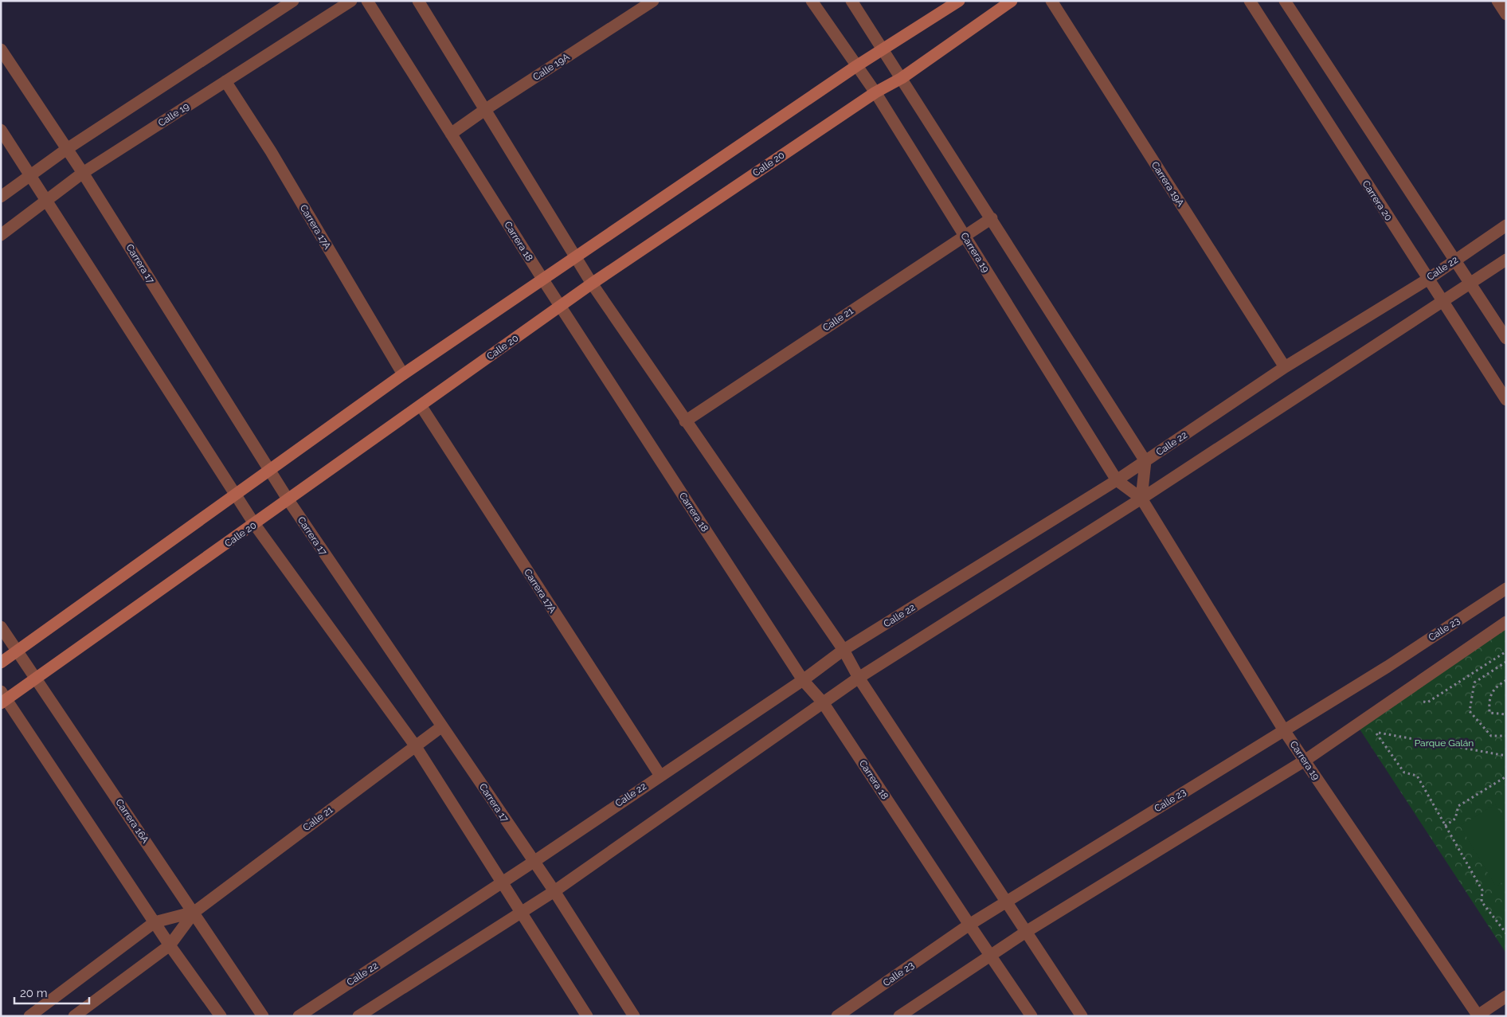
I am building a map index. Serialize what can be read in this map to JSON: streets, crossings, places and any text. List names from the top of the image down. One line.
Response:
{"streets":{"street":["Calle 19A","Calle 19","Calle 20","Carrera 19A","Carrera 20","Carrera 17A","Carrera 18","Carrera 19","Carrera 17","Calle 22","Calle 21","Calle 23","Carrera 16A"]},"crossings":[["Calle 19A","Carrera 18"],["Calle 19","Carrera 17A"],["Calle 19","Carrera 17"],["Calle 20","Carrera 17A"],["Calle 20","Carrera 18"],["Calle 20","Carrera 19"],["Calle 20","Carrera 17"],["Calle 20","Carrera 16A"],["Carrera 19A","Calle 22"],["Carrera 20","Calle 22"],["Carrera 17A","Calle 22"],["Carrera 18","Calle 22"],["Carrera 18","Calle 23"],["Carrera 19","Calle 22"],["Carrera 19","Calle 21"],["Carrera 19","Calle 23"],["Carrera 17","Calle 22"],["Carrera 17","Calle 21"],["Calle 21","Carrera 16A"]],"parks":["Parque Galán"],"scale_bar":"20 m"}
